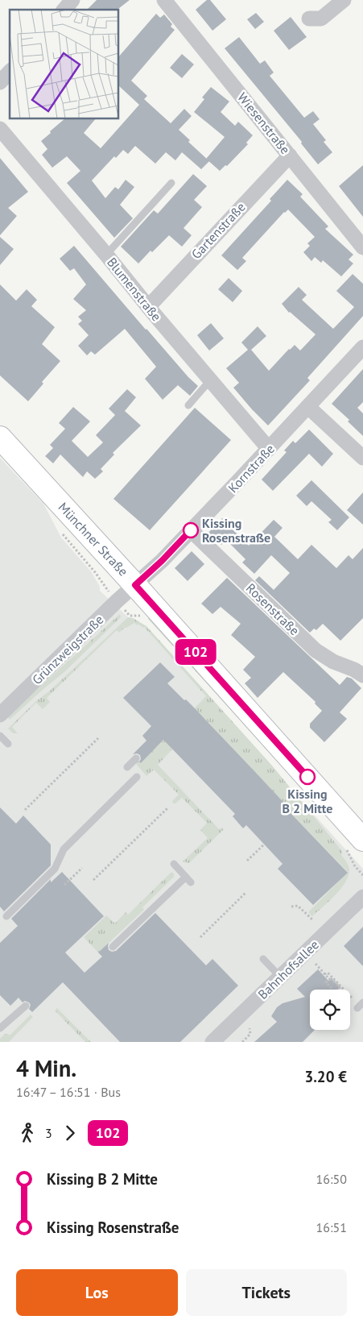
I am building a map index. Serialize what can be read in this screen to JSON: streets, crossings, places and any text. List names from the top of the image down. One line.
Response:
{"streets":{"main road":["Münchner Straße"],"street":["Wiesenstraße","Gartenstraße","Blumenstraße","Kornstraße","Rosenstraße","Grünzweigstraße","Bahnhofsallee"]},"crossings":[["Wiesenstraße","Gartenstraße"],["Gartenstraße","Blumenstraße"],["Blumenstraße","Kornstraße"],["Kornstraße","Münchner Straße"],["Kornstraße","Rosenstraße"],["Kornstraße","Grünzweigstraße"],["Münchner Straße","Grünzweigstraße"]],"places":["Kissing Rosenstraße","Kissing B 2 Mitte"],"lines":["bus line 102"],"page":{"on_map":"102","heading":["4 Min.","16:47 – 16:51 · Bus","3.20 €"],"legs":["3","102"],"list":[{"name":"Kissing B 2 Mitte","value":"16:50"},{"name":"Kissing Rosenstraße","value":"16:51"}],"buttons":["Los","Tickets"]}}
